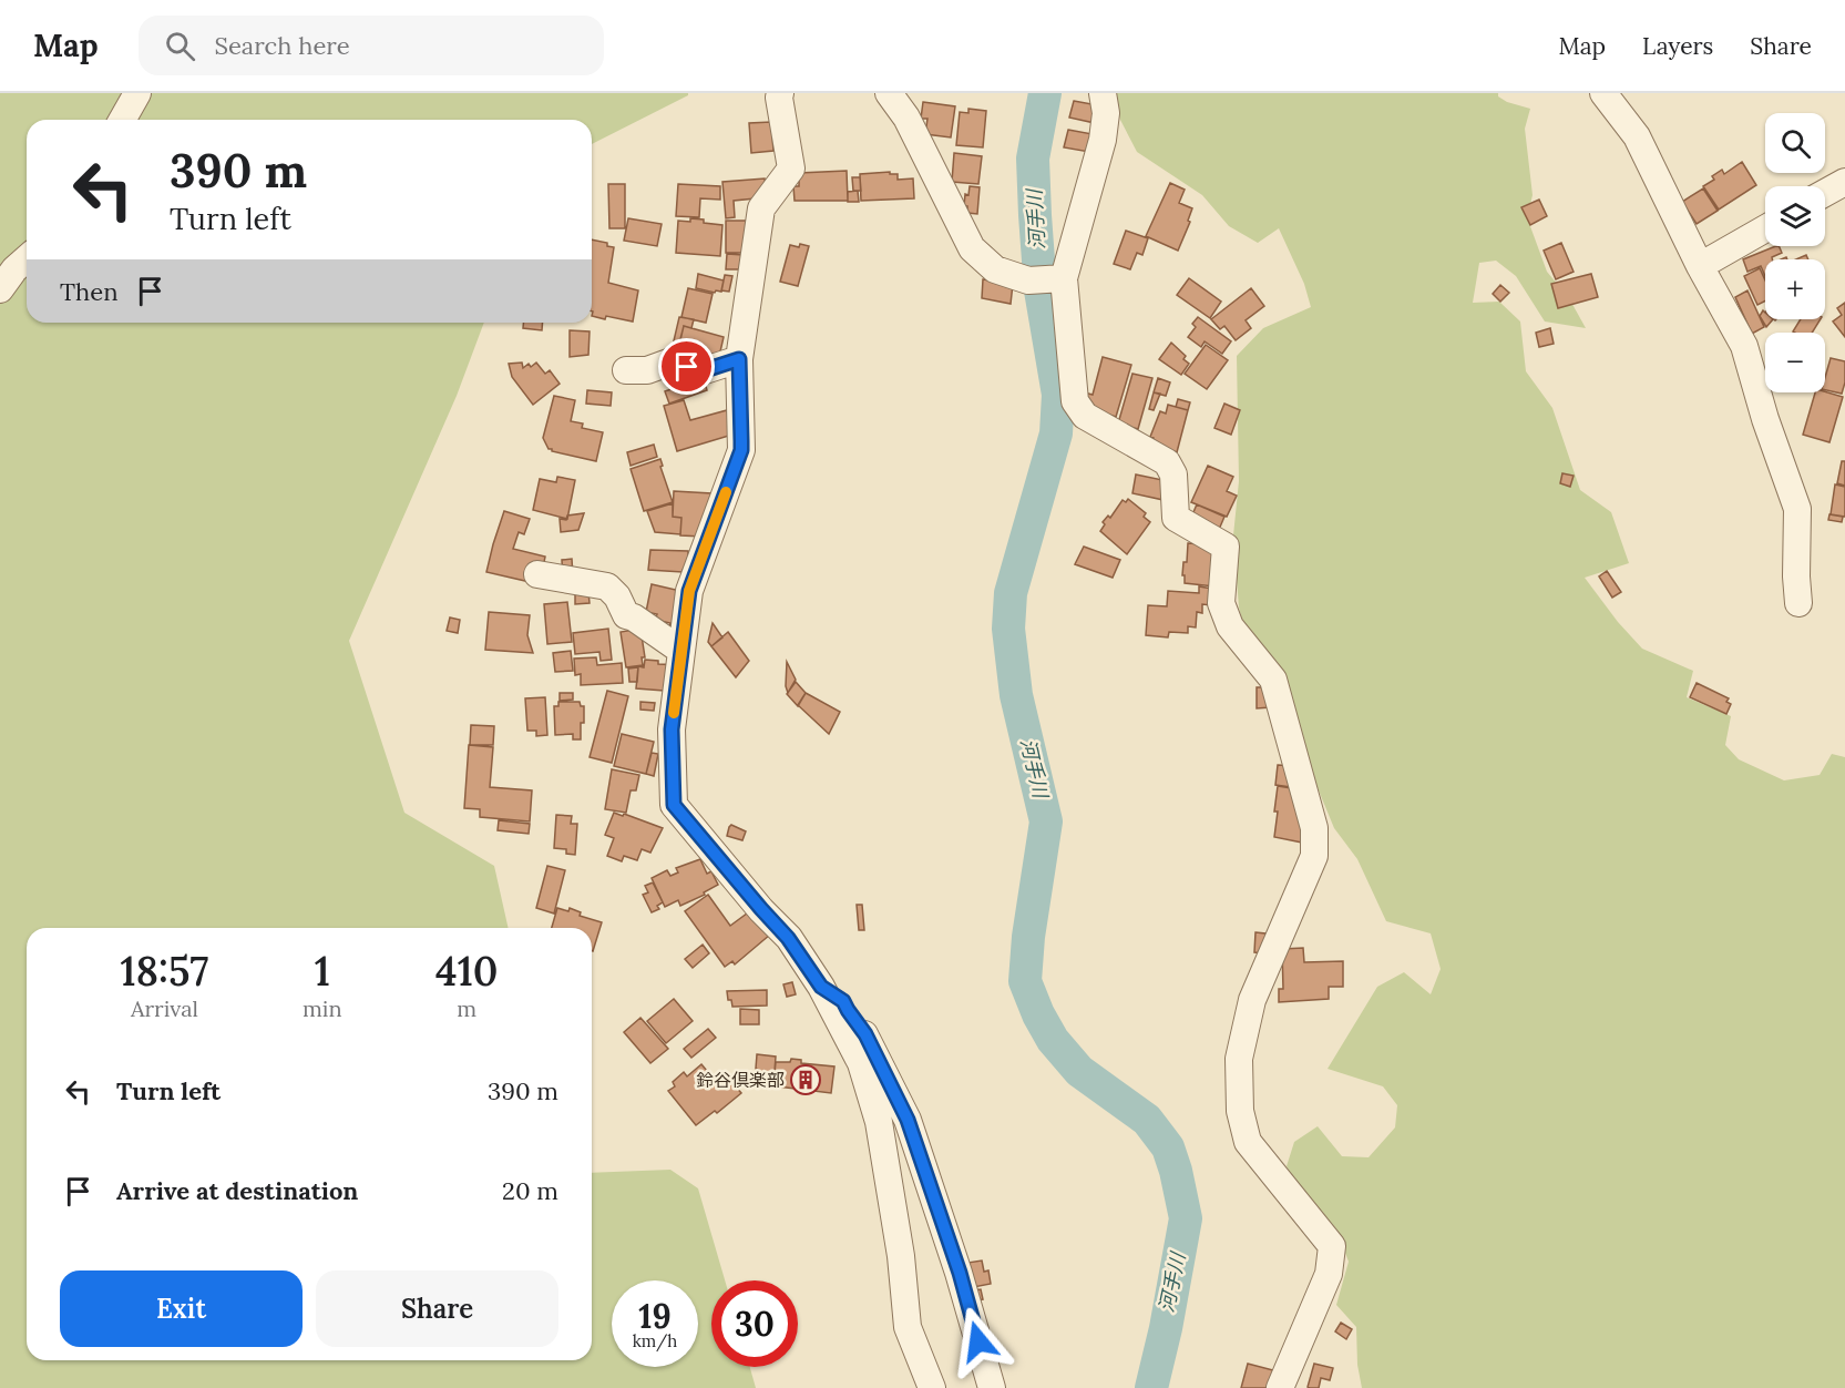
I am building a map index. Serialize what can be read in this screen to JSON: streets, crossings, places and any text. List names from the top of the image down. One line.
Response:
{"water":["河手川"],"places":{"building":["鈴谷倶楽部"]},"page":{"header":"Map","search":"Search here","nav":["Map","Layers","Share"],"map_buttons":["+","−"],"turn":["390 m","Turn left"],"then":"Then","eta":["18:57","Arrival","1","min","410","m"],"list":[{"name":"Turn left","value":"390 m"},{"name":"Arrive at destination","value":"20 m"}],"buttons":["Exit","Share"],"speed":"19 km/h","limit":"30"}}
